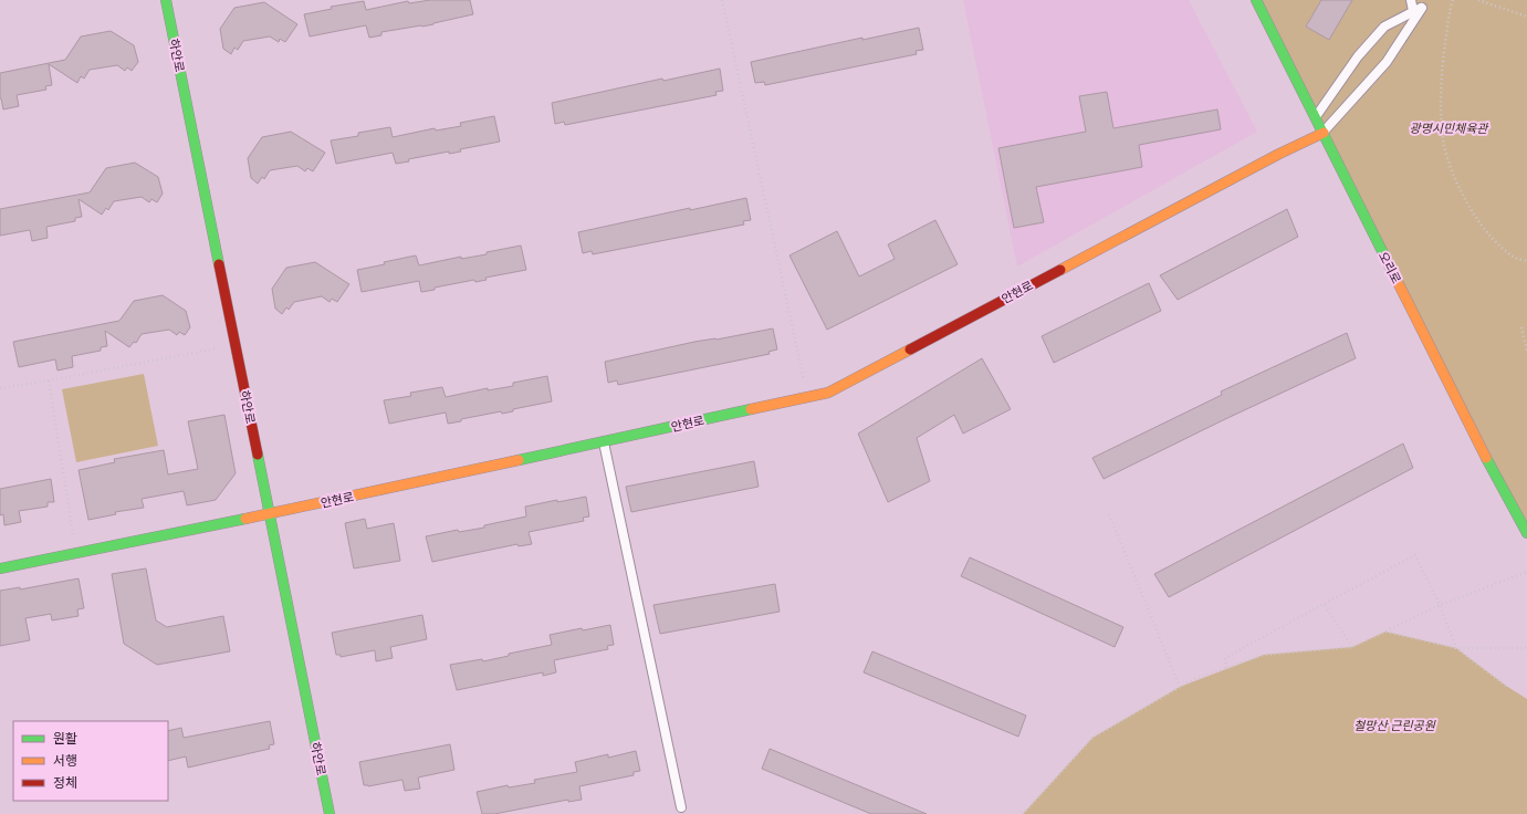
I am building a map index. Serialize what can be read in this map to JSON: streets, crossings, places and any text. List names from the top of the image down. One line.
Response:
{"streets":{"street":["하안로","오리로","안현로"]},"crossings":[["하안로","안현로"],["오리로","안현로"]],"parks":["광명시민체육관","철망산 근린공원"],"legend":["원활","서행","정체"]}
